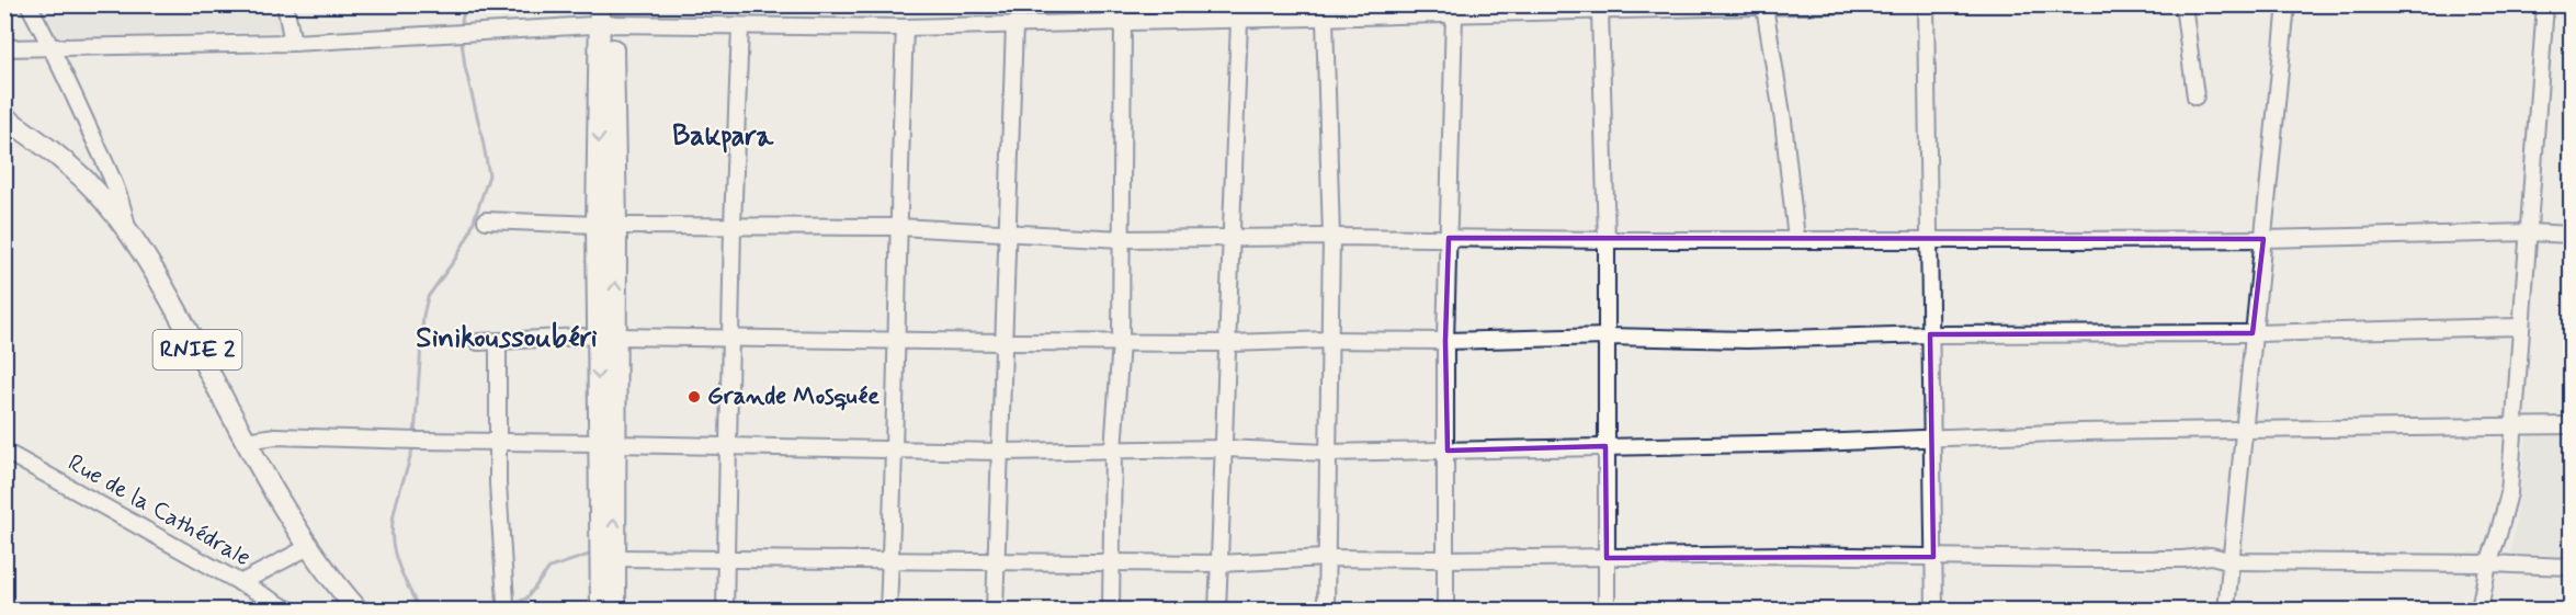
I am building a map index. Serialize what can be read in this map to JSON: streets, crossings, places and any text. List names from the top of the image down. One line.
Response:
{"streets":{"main road":["RNIE 2"],"street":["Rue de la Cathédrale"]},"districts":["Bakpara","Sinikoussoubéri"],"places":["Grande Mosquée"]}
